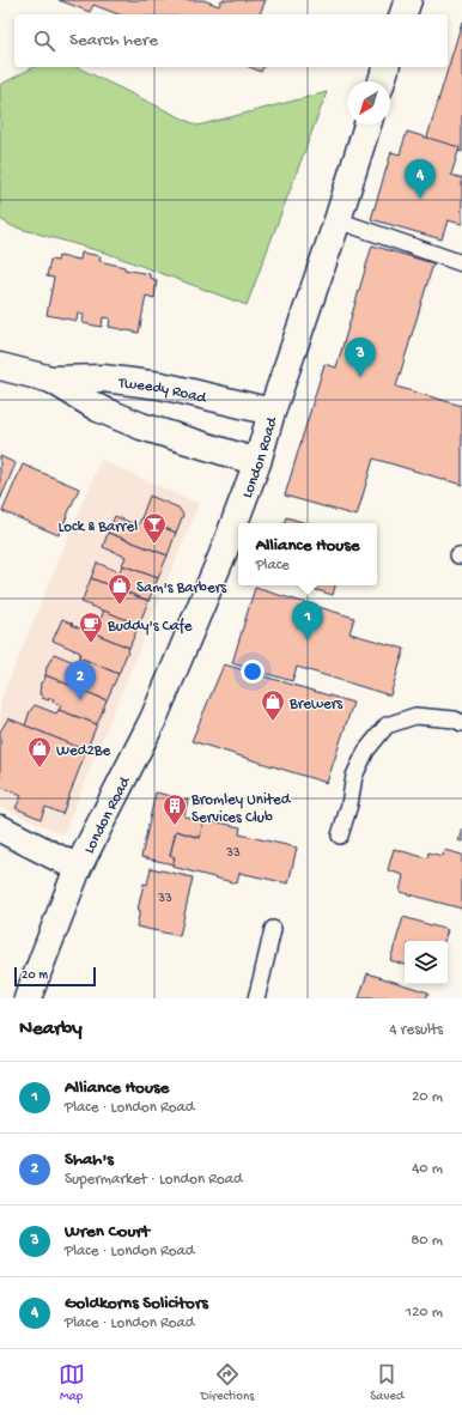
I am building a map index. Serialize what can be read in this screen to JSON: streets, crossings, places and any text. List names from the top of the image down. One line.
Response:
{"streets":{"main road":["Tweedy Road","London Road"]},"crossings":[["Tweedy Road","London Road"]],"places":{"bar":["Lock & Barrel"],"shop":["Sam's Barbers","Brewers","Wed2Be"],"cafe":["Buddy's Cafe"],"building":["Bromley United Services Club"]},"house_numbers":["33","33"],"scale_bar":"20 m","north":"bottom left","page":{"search":"Search here","pins":["4","3","1","2"],"popup":["Alliance House","Place"],"scale":"20 m","heading":["Nearby","4 results"],"list":[{"mark":"1","name":"Alliance House","note":"Place · London Road","value":"20 m"},{"mark":"2","name":"Shah's","note":"Supermarket · London Road","value":"40 m"},{"mark":"3","name":"Wren Court","note":"Place · London Road","value":"80 m"},{"mark":"4","name":"Goldkorns Solicitors","note":"Place · London Road","value":"120 m"}],"nav":["Map","Directions","Saved"]}}
